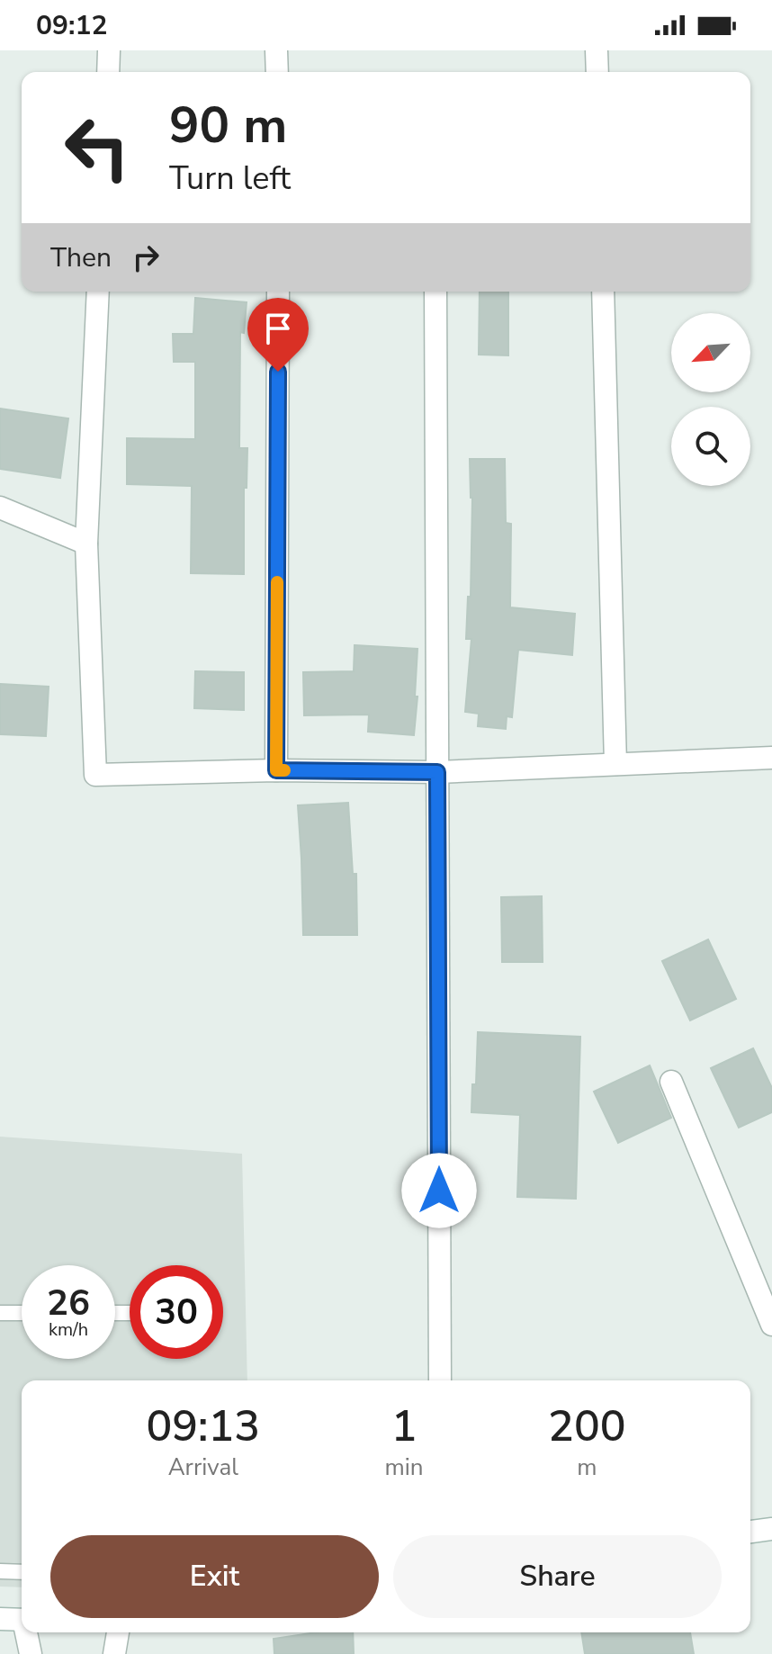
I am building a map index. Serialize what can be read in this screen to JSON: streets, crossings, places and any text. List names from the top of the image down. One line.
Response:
{"north":"bottom left","page":{"status":"09:12","turn":["90 m","Turn left"],"then":"Then","speed":"26 km/h","limit":"30","eta":["09:13","Arrival","1","min","200","m"],"buttons":["Exit","Share"]}}
